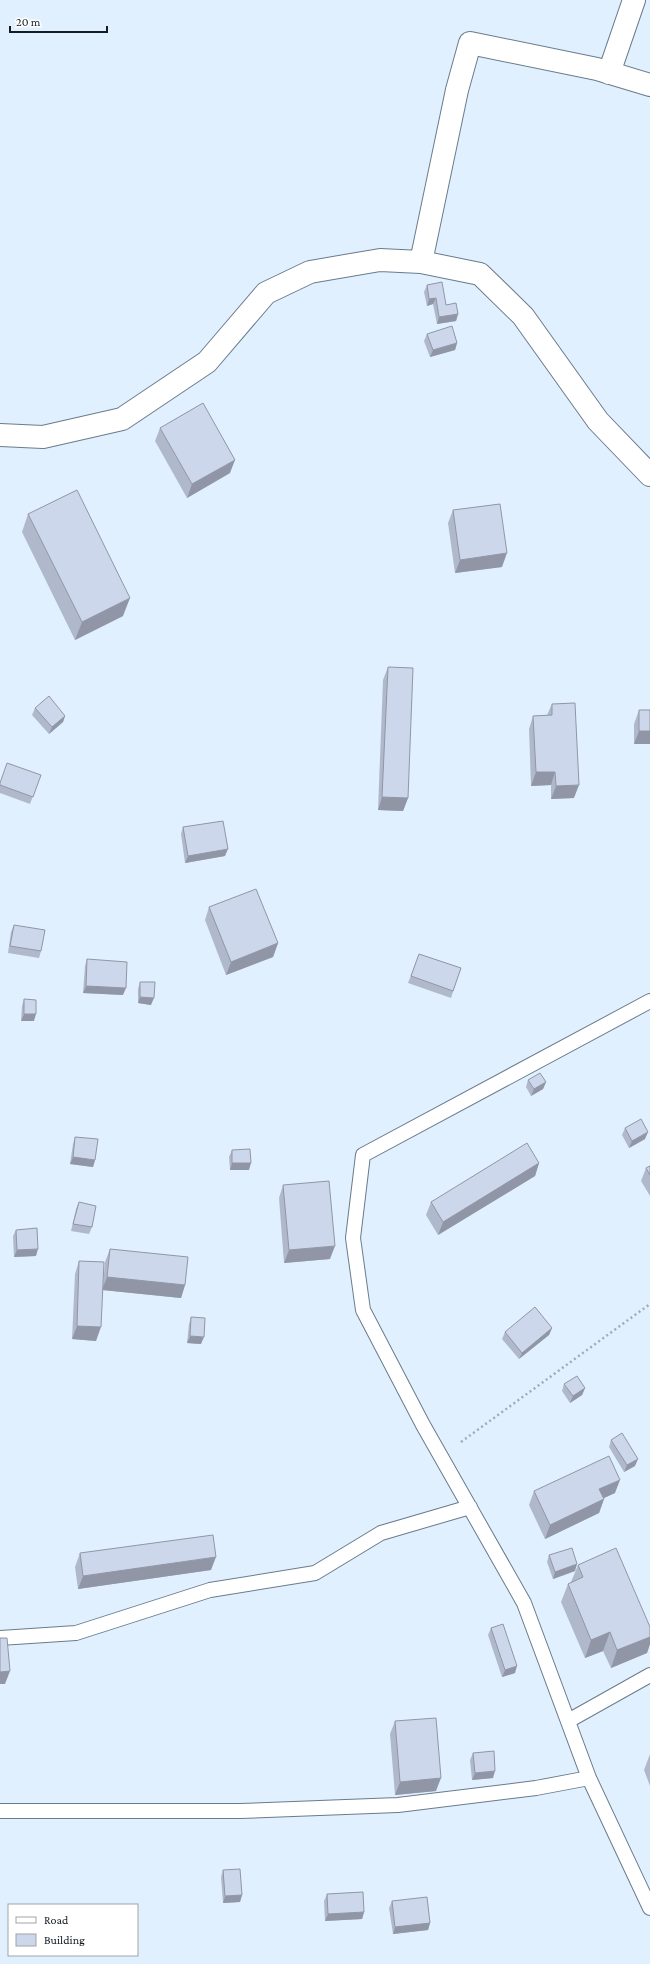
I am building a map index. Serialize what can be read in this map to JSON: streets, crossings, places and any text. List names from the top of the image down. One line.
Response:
{"legend":["Road","Building"],"scale_bar":"20 m"}
